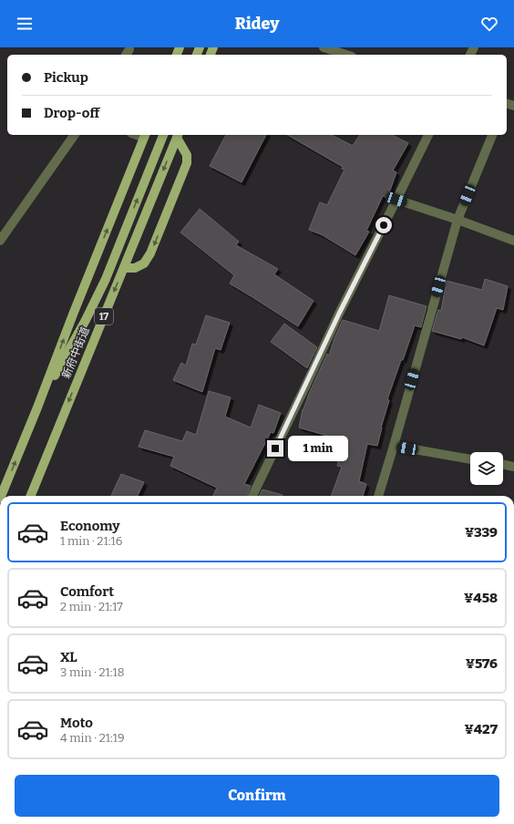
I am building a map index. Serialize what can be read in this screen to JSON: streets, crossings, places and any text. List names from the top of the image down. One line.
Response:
{"streets":{"main road":["17","新府中街道"]},"page":{"header":"Ridey","banner":["Pickup","Drop-off"],"bubble":"1 min","list":[{"name":"Economy","note":"1 min · 21:16","value":"¥339"},{"name":"Comfort","note":"2 min · 21:17","value":"¥458"},{"name":"XL","note":"3 min · 21:18","value":"¥576"},{"name":"Moto","note":"4 min · 21:19","value":"¥427"}],"buttons":"Confirm"}}
